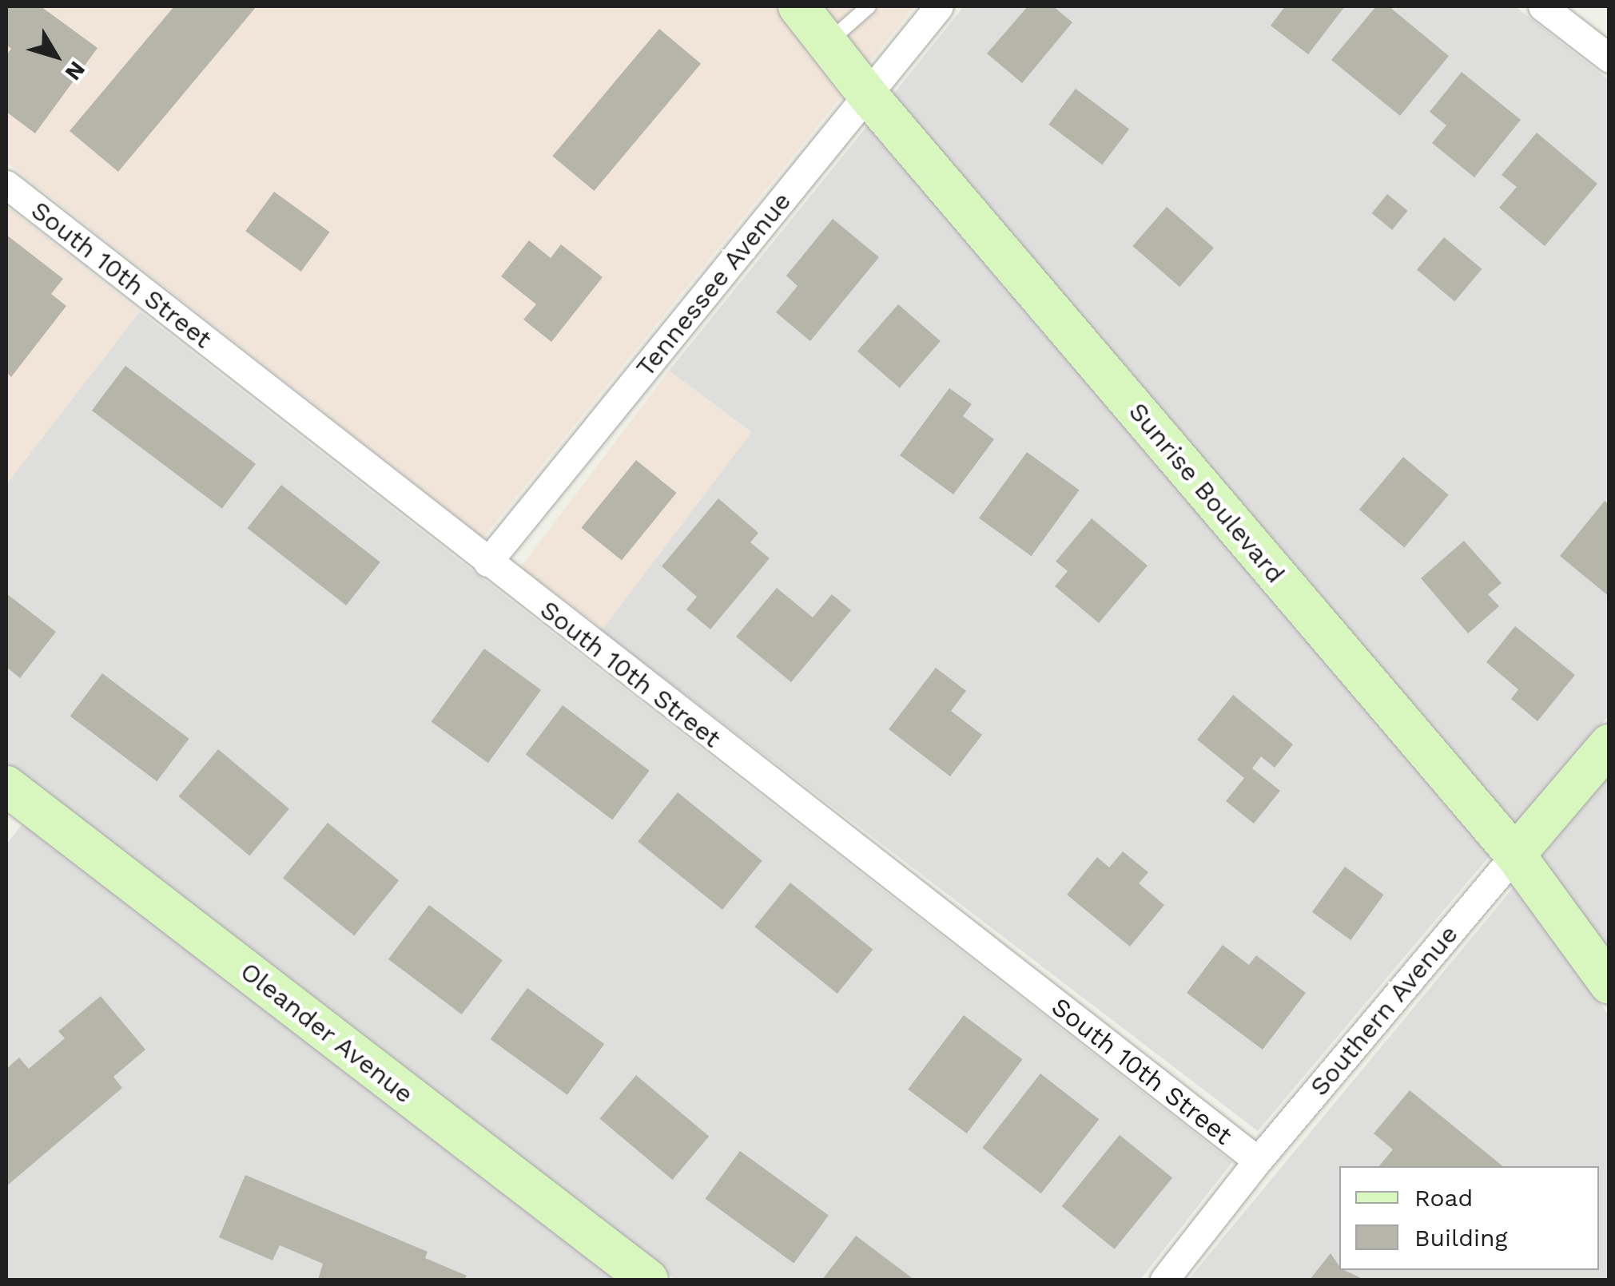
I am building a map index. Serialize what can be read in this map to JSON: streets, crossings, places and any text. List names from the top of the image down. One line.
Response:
{"streets":{"street":["South 10th Street","Tennessee Avenue","Sunrise Boulevard","Southern Avenue","Oleander Avenue"]},"crossings":[["South 10th Street","Tennessee Avenue"],["South 10th Street","Southern Avenue"],["Tennessee Avenue","Sunrise Boulevard"],["Sunrise Boulevard","Southern Avenue"]],"legend":["Road","Building"],"north":"bottom right"}
